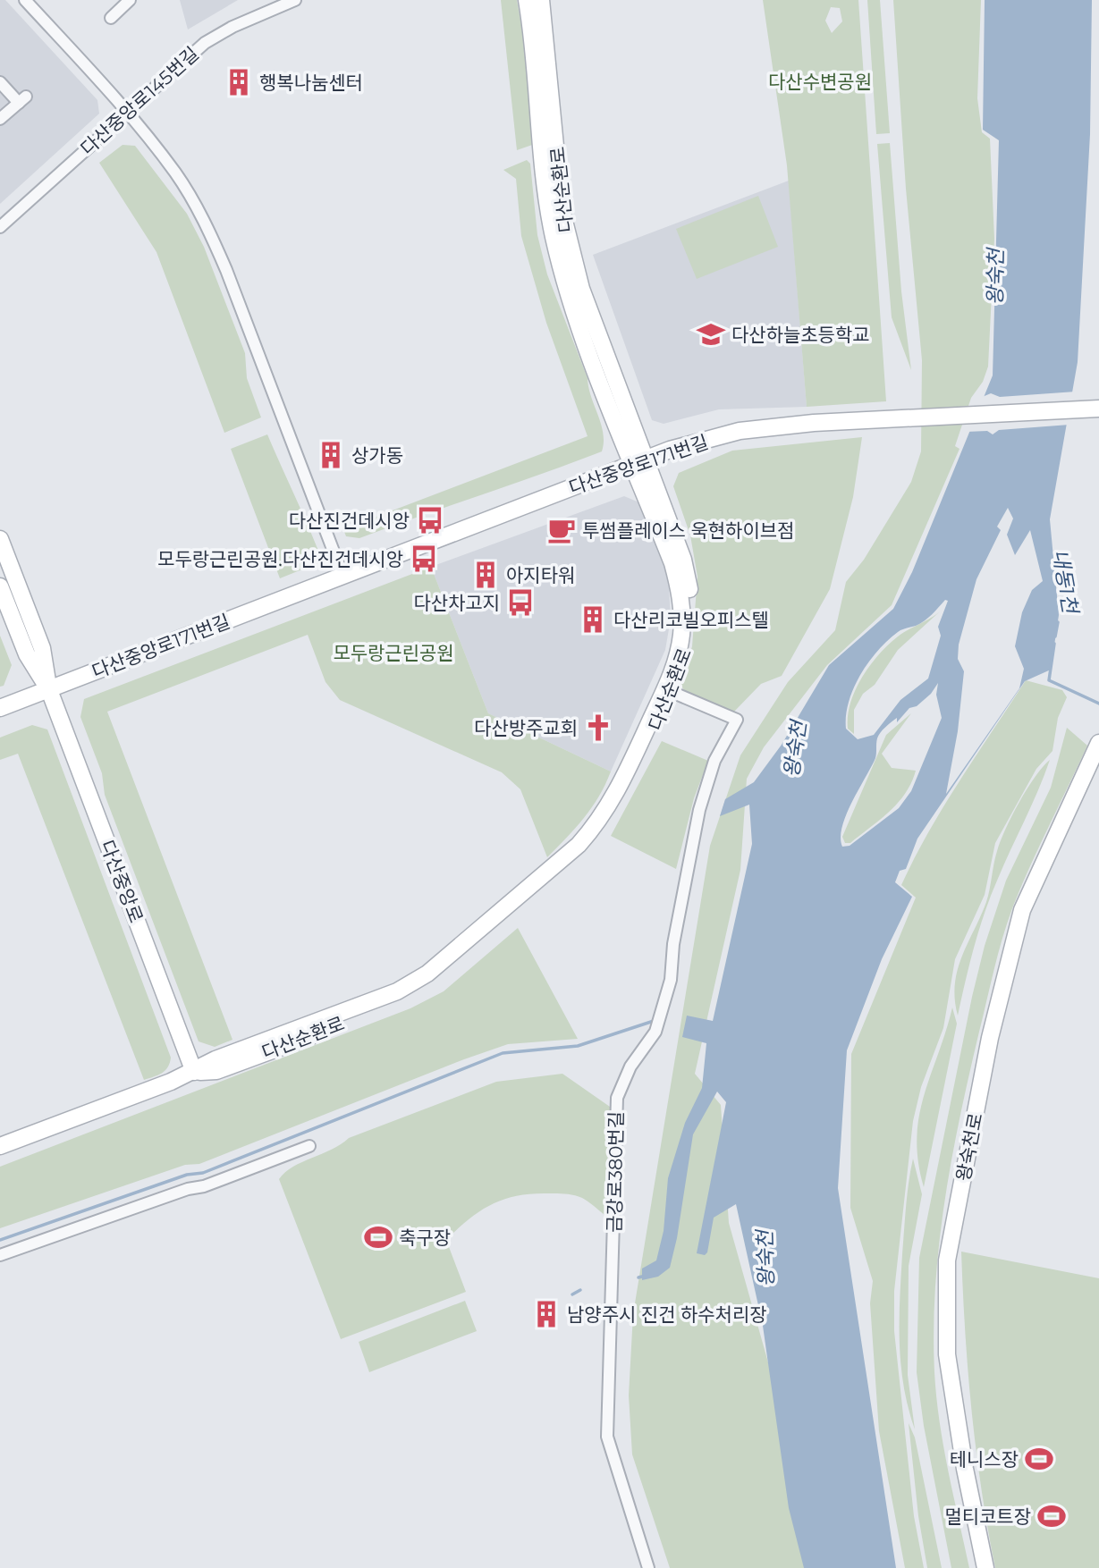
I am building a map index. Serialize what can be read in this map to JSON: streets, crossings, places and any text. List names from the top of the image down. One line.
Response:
{"streets":{"street":["다산중앙로145번길","다산순환로","다산중앙로171번길","다산중앙로","왕숙천로","금강로380번길"]},"crossings":[["다산순환로","다산중앙로171번길"],["다산순환로","다산중앙로"],["다산순환로","금강로380번길"],["다산중앙로171번길","다산중앙로"]],"water":["왕숙천","내동1천"],"parks":["다산수변공원","모두랑근린공원"],"places":{"building":["행복나눔센터","상가동","아지타워","다산리코빌오피스텔","남양주시 진건 하수처리장"],"school or university":["다산하늘초등학교"],"bus stop":["다산진건데시앙","모두랑근린공원.다산진건데시앙","다산차고지"],"cafe":["투썸플레이스 욱현하이브점"],"church":["다산방주교회"],"sports":["축구장","테니스장","멀티코트장"]}}
